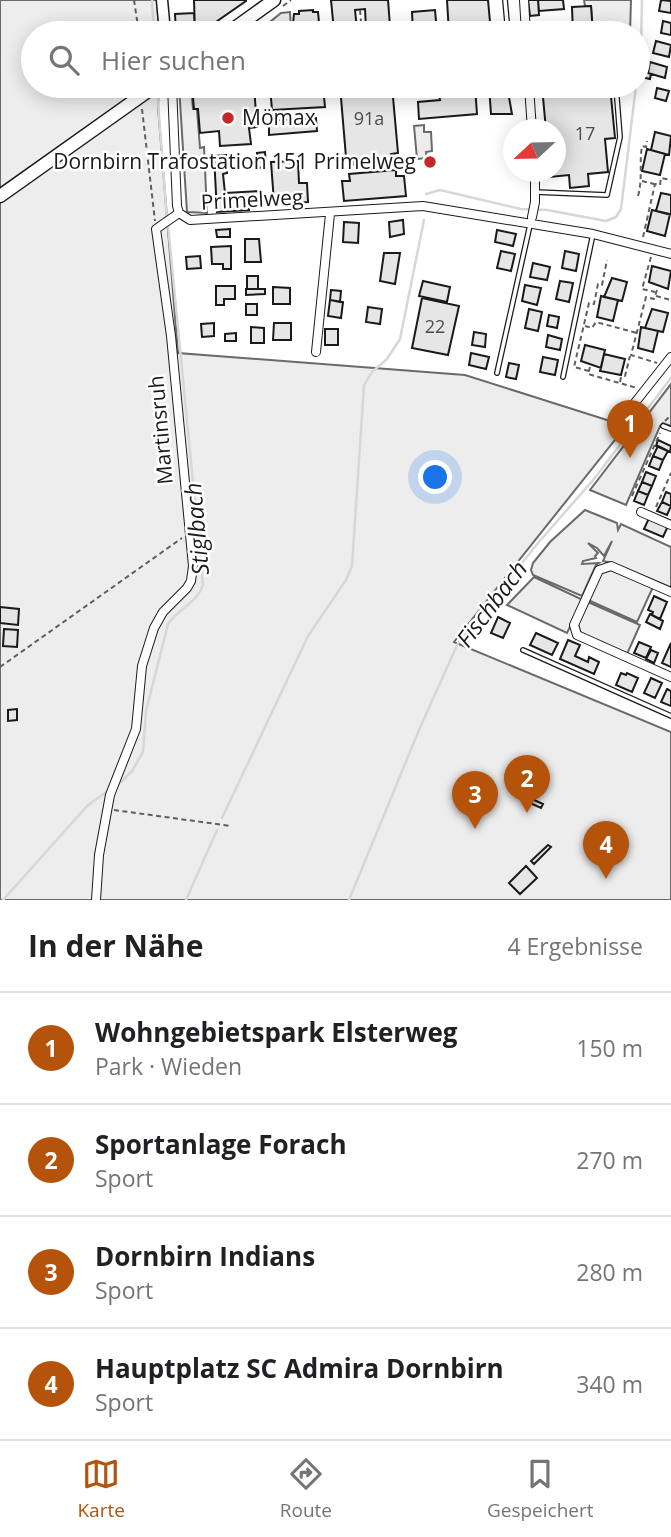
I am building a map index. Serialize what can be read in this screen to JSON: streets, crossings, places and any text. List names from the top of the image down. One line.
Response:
{"streets":{"street":["Primelweg","Martinsruh"]},"water":["Stiglbach","Fischbach"],"places":["Mömax","Dornbirn Trafostation 151 Primelweg"],"house_numbers":["91a","17","22"],"north":"left","page":{"search":"Hier suchen","pins":["1","2","3","4"],"heading":["In der Nähe","4 Ergebnisse"],"list":[{"mark":"1","name":"Wohngebietspark Elsterweg","note":"Park · Wieden","value":"150 m"},{"mark":"2","name":"Sportanlage Forach","note":"Sport","value":"270 m"},{"mark":"3","name":"Dornbirn Indians","note":"Sport","value":"280 m"},{"mark":"4","name":"Hauptplatz SC Admira Dornbirn","note":"Sport","value":"340 m"}],"nav":["Karte","Route","Gespeichert"]}}
